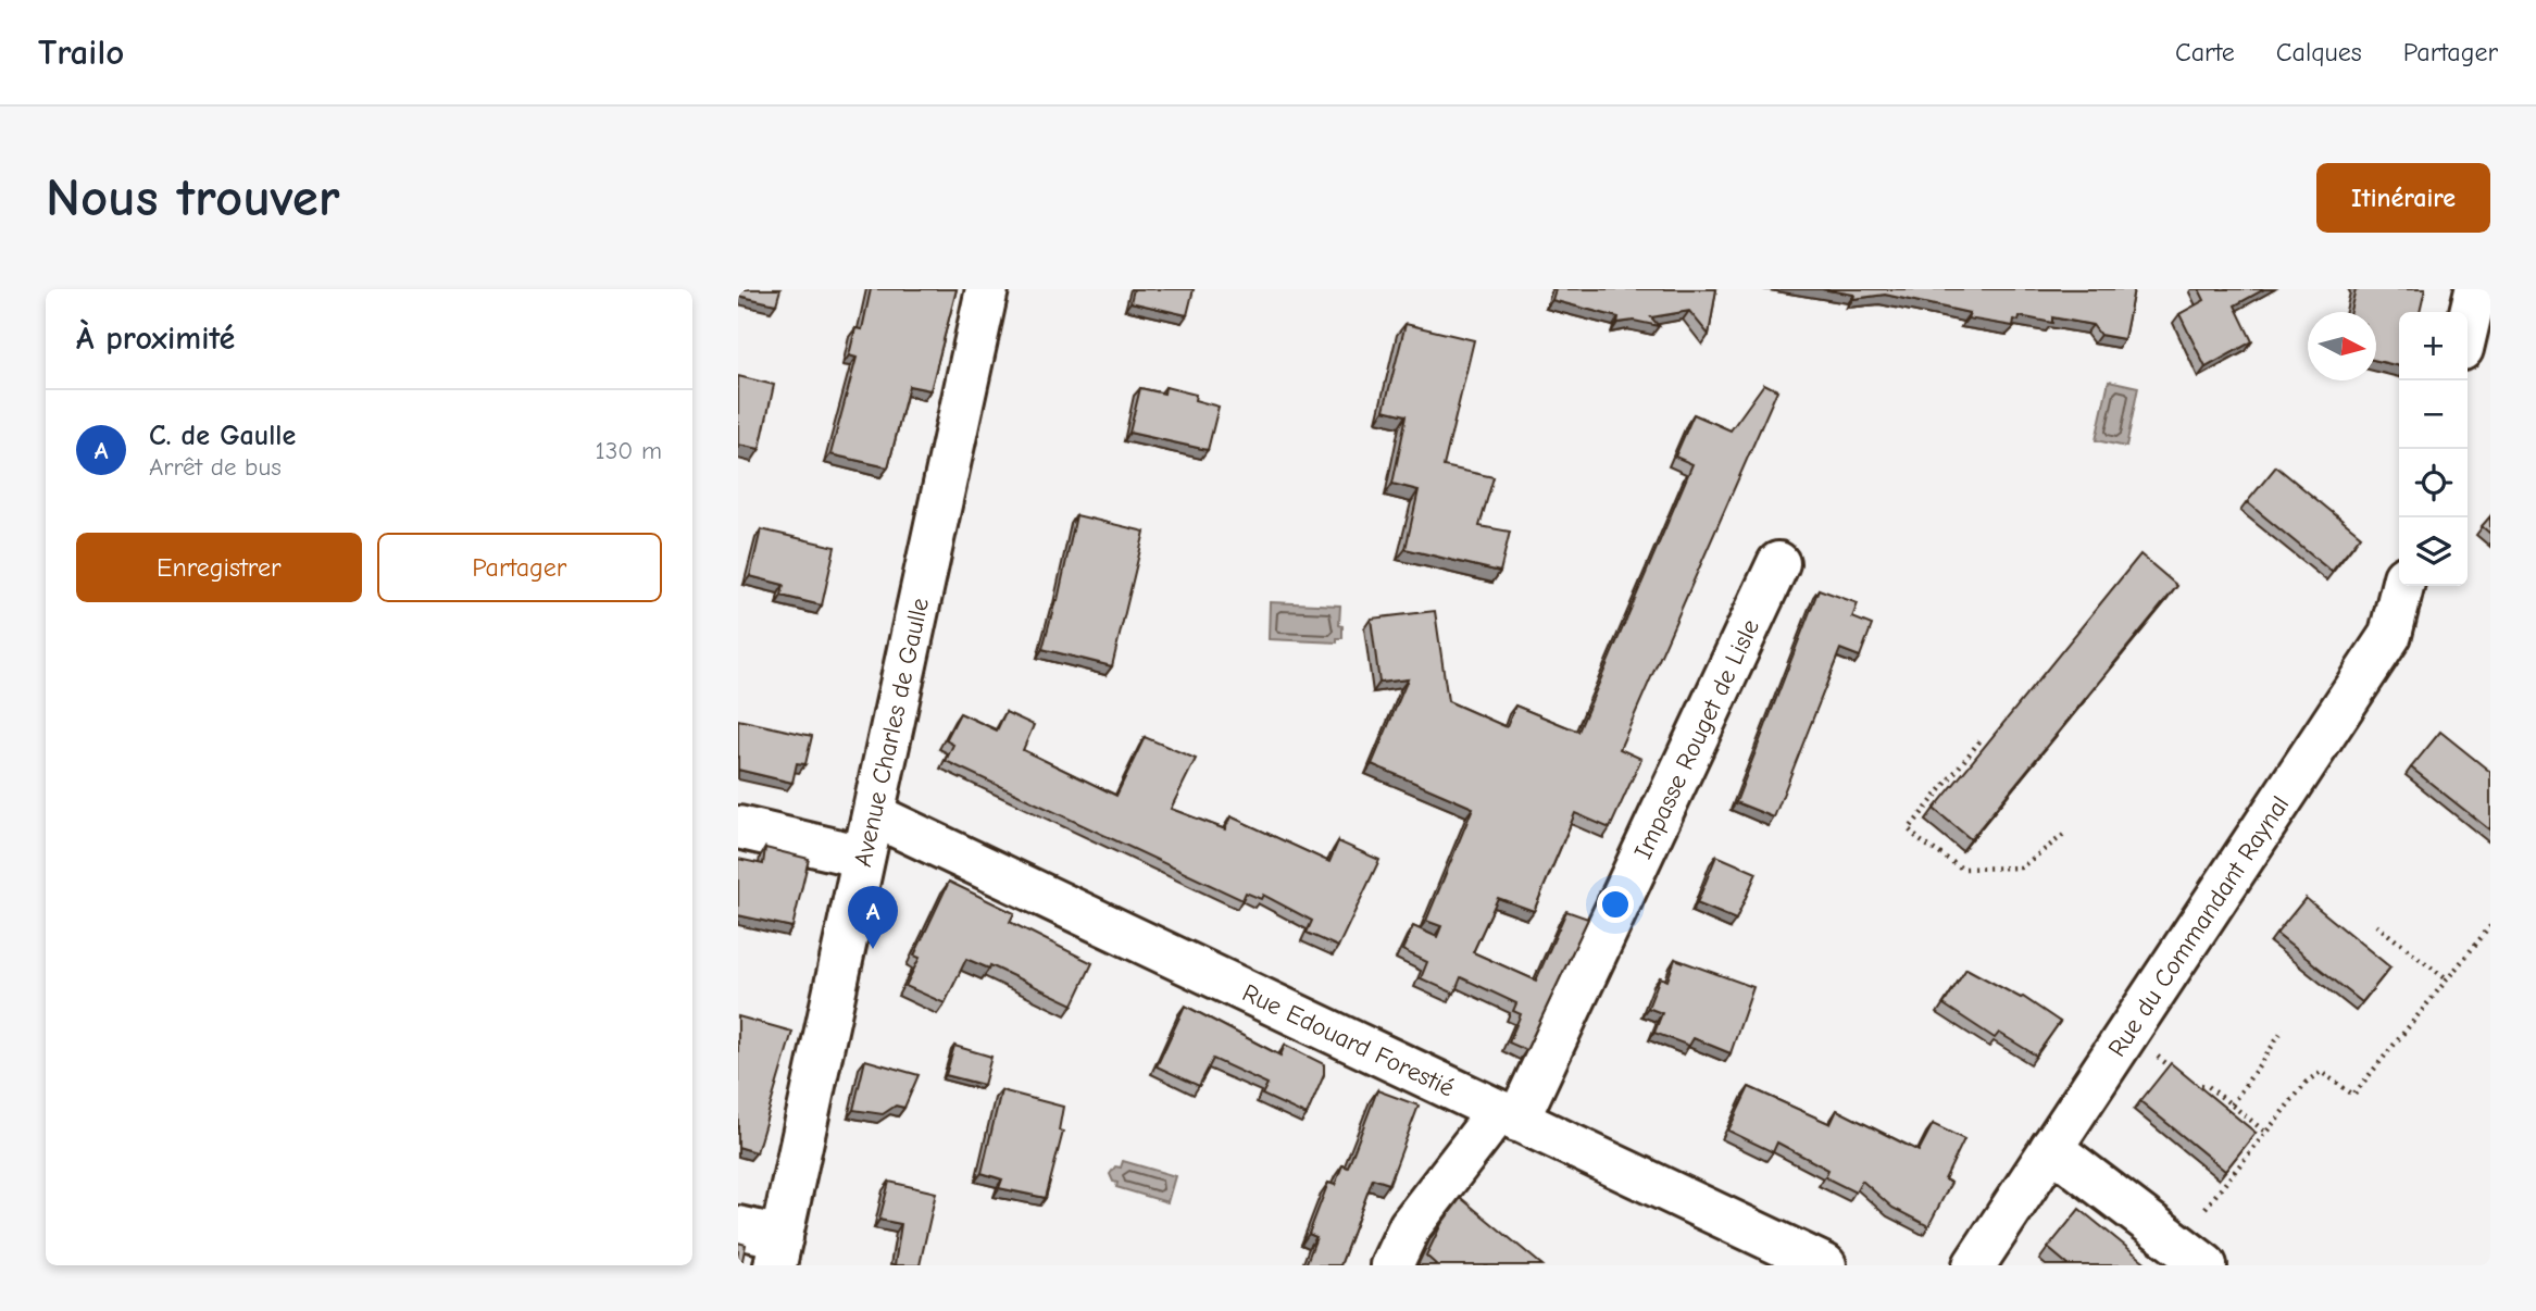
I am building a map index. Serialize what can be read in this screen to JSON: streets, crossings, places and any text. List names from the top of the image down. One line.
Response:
{"streets":{"street":["Avenue Charles de Gaulle","Impasse Rouget de Lisle","Rue du Commandant Raynal","Rue Edouard Forestié"]},"crossings":[["Avenue Charles de Gaulle","Rue Edouard Forestié"],["Impasse Rouget de Lisle","Rue Edouard Forestié"]],"north":"right","page":{"header":"Trailo","nav":["Carte","Calques","Partager"],"buttons":["Itinéraire",["Enregistrer","Partager"]],"title":"Nous trouver","heading":"À proximité","map_buttons":["+","−"],"list":[{"mark":"A","name":"C. de Gaulle","note":"Arrêt de bus","value":"130 m"}],"pins":"A"}}
